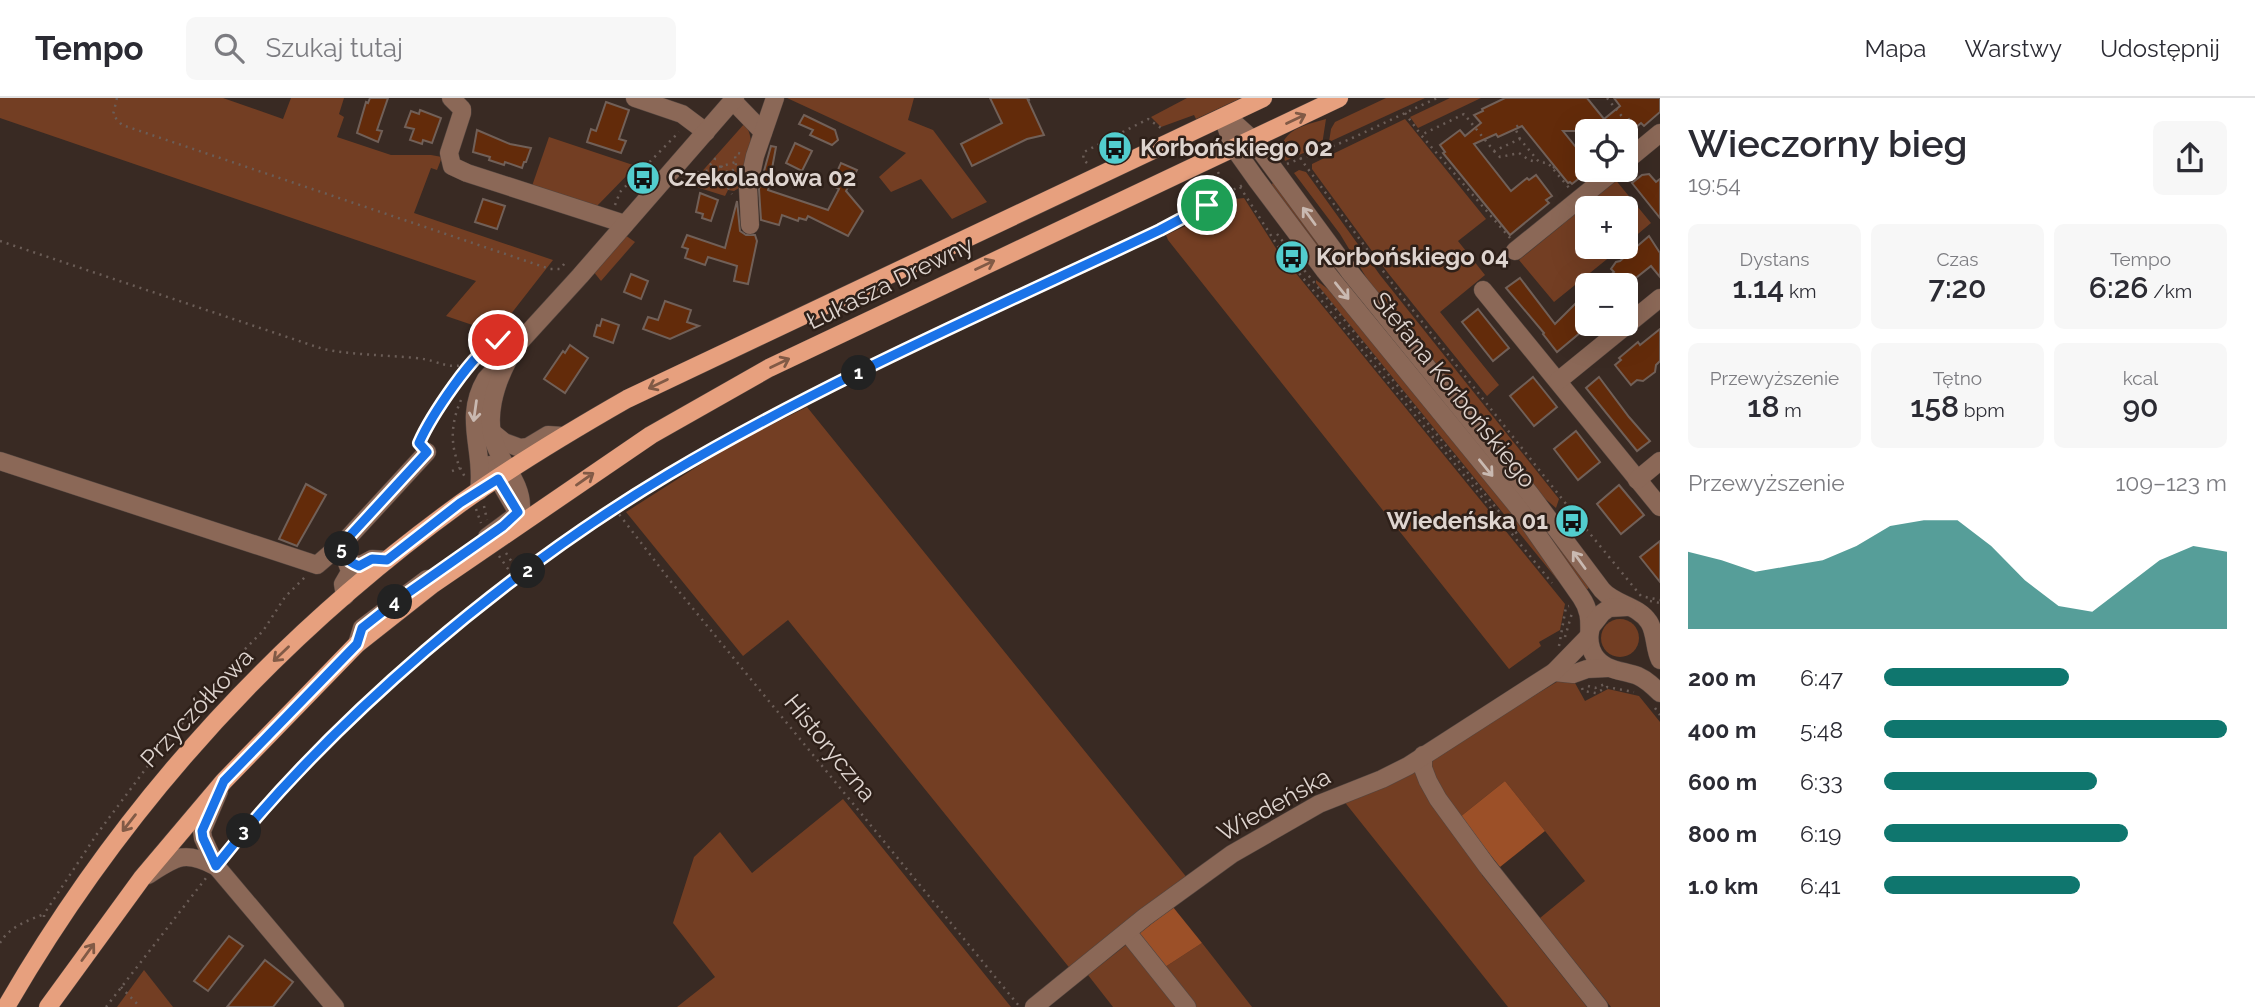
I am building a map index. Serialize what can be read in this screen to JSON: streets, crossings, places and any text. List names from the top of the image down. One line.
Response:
{"streets":{"main road":["Łukasza Drewny","Przyczółkowa"],"street":["Stefana Korbońskiego","Wiedeńska"],"path":["Historyczna"]},"crossings":[["Łukasza Drewny","Stefana Korbońskiego"],["Łukasza Drewny","Przyczółkowa"],["Stefana Korbońskiego","Wiedeńska"]],"places":{"bus stop":["Korbońskiego 02","Czekoladowa 02","Korbońskiego 04","Wiedeńska 01"]},"page":{"header":"Tempo","search":"Szukaj tutaj","nav":["Mapa","Warstwy","Udostępnij"],"heading":["Wieczorny bieg","19:54"],"map_buttons":["+","−"],"stats":[["Dystans","1.14 km"],["Czas","7:20"],["Tempo","6:26 /km"],["Przewyższenie","18 m"],["Tętno","158 bpm"],["kcal","90"]],"pins":["1","5","2","4","3"],"chart":["Przewyższenie","109–123 m"],"list":[{"name":"200 m","note":"6:47"},{"name":"400 m","note":"5:48"},{"name":"600 m","note":"6:33"},{"name":"800 m","note":"6:19"},{"name":"1.0 km","note":"6:41"}]}}
